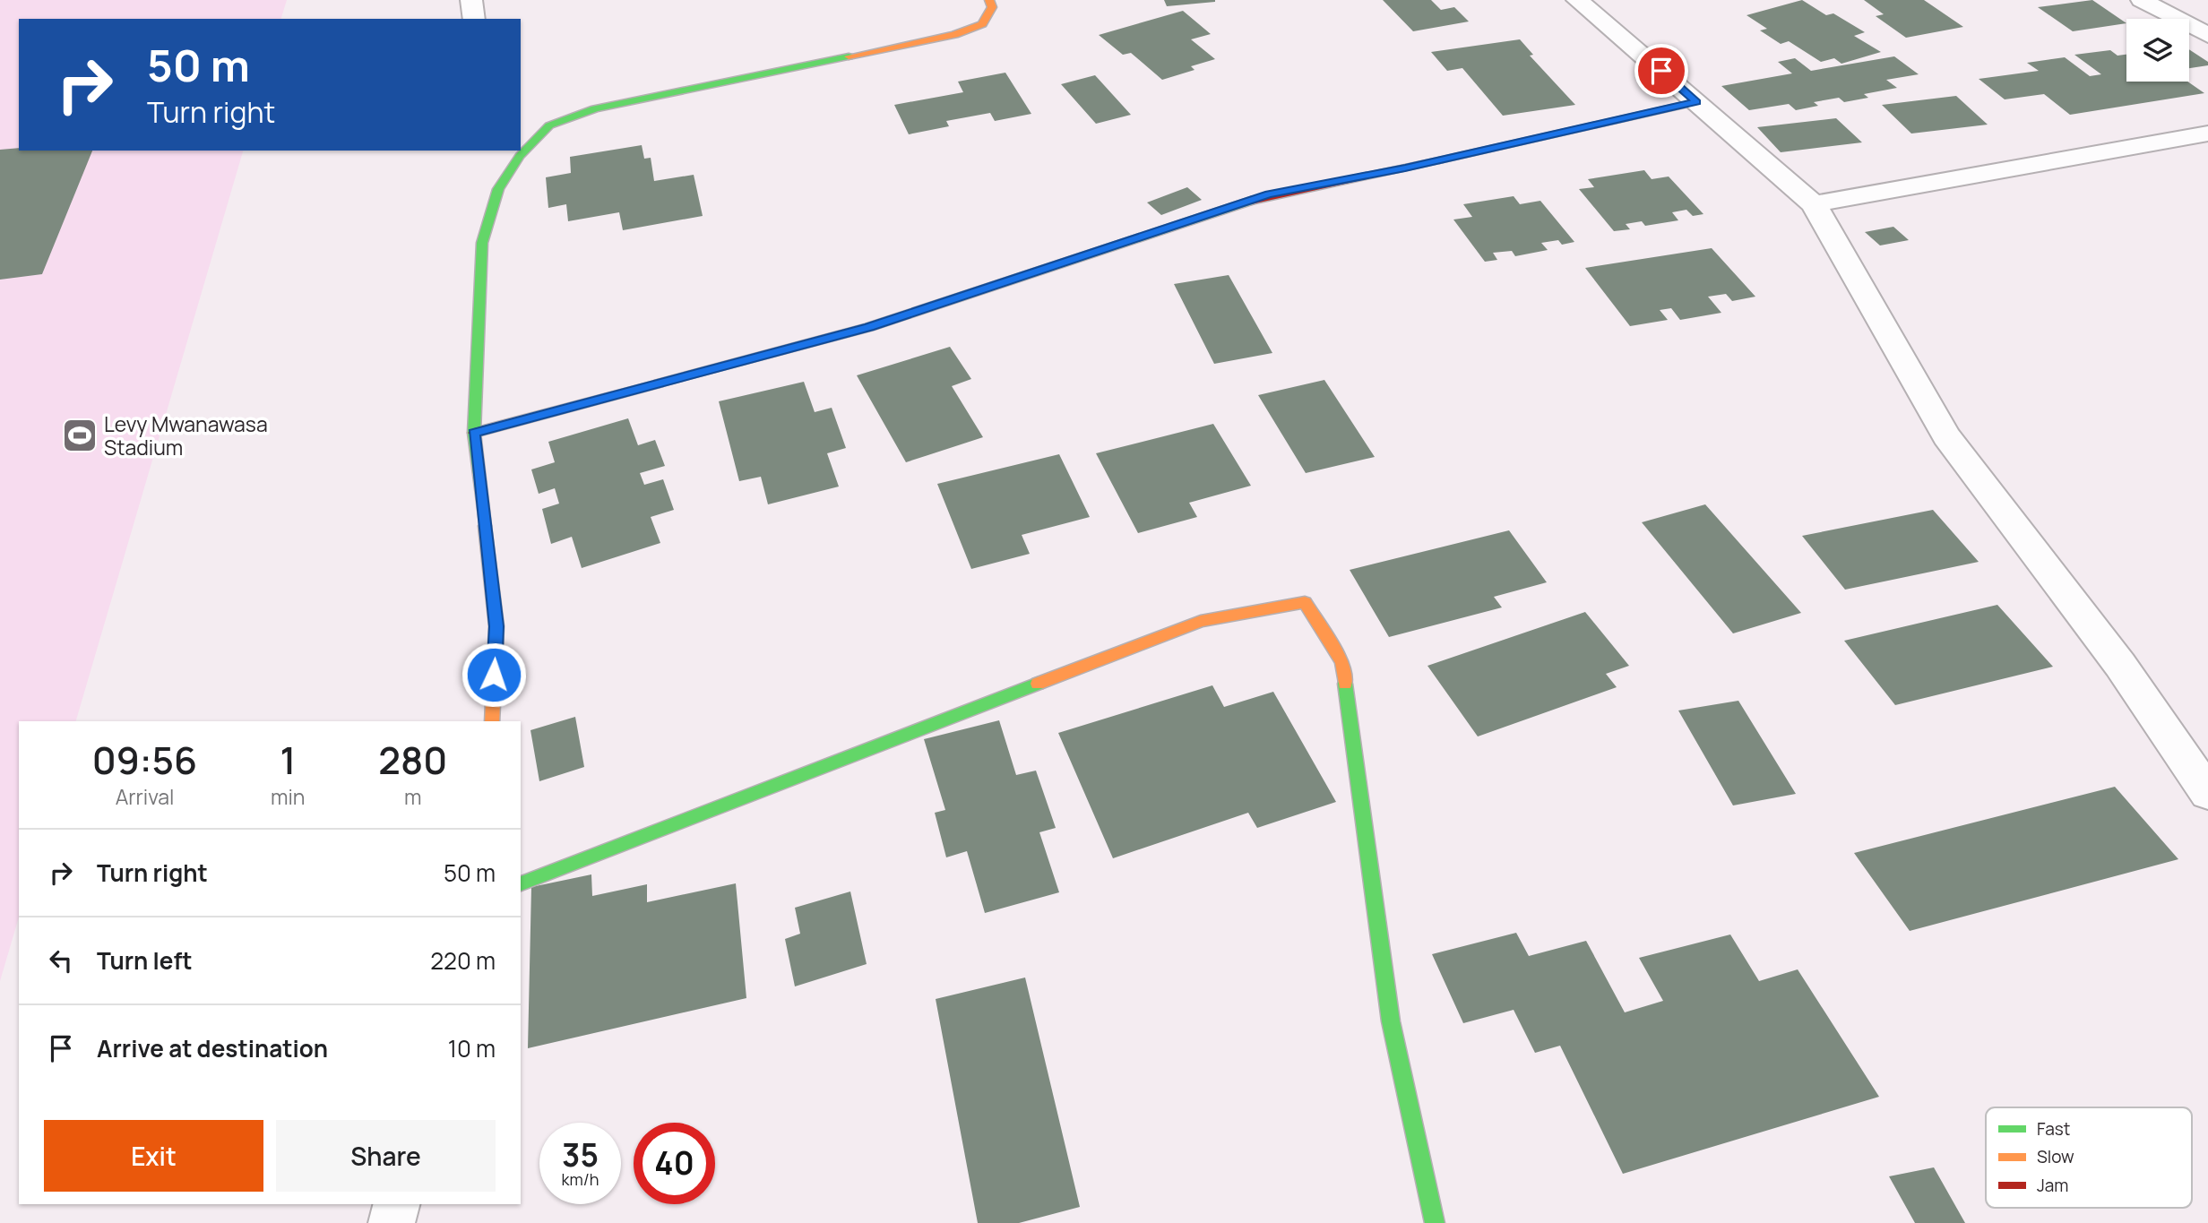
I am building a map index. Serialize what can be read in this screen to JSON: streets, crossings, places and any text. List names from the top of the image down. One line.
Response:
{"places":{"sports":["Levy Mwanawasa Stadium"]},"legend":["Fast","Slow","Jam"],"page":{"turn":["50 m","Turn right"],"eta":["09:56","Arrival","1","min","280","m"],"list":[{"name":"Turn right","value":"50 m"},{"name":"Turn left","value":"220 m"},{"name":"Arrive at destination","value":"10 m"}],"buttons":["Exit","Share"],"speed":"35 km/h","limit":"40"}}
